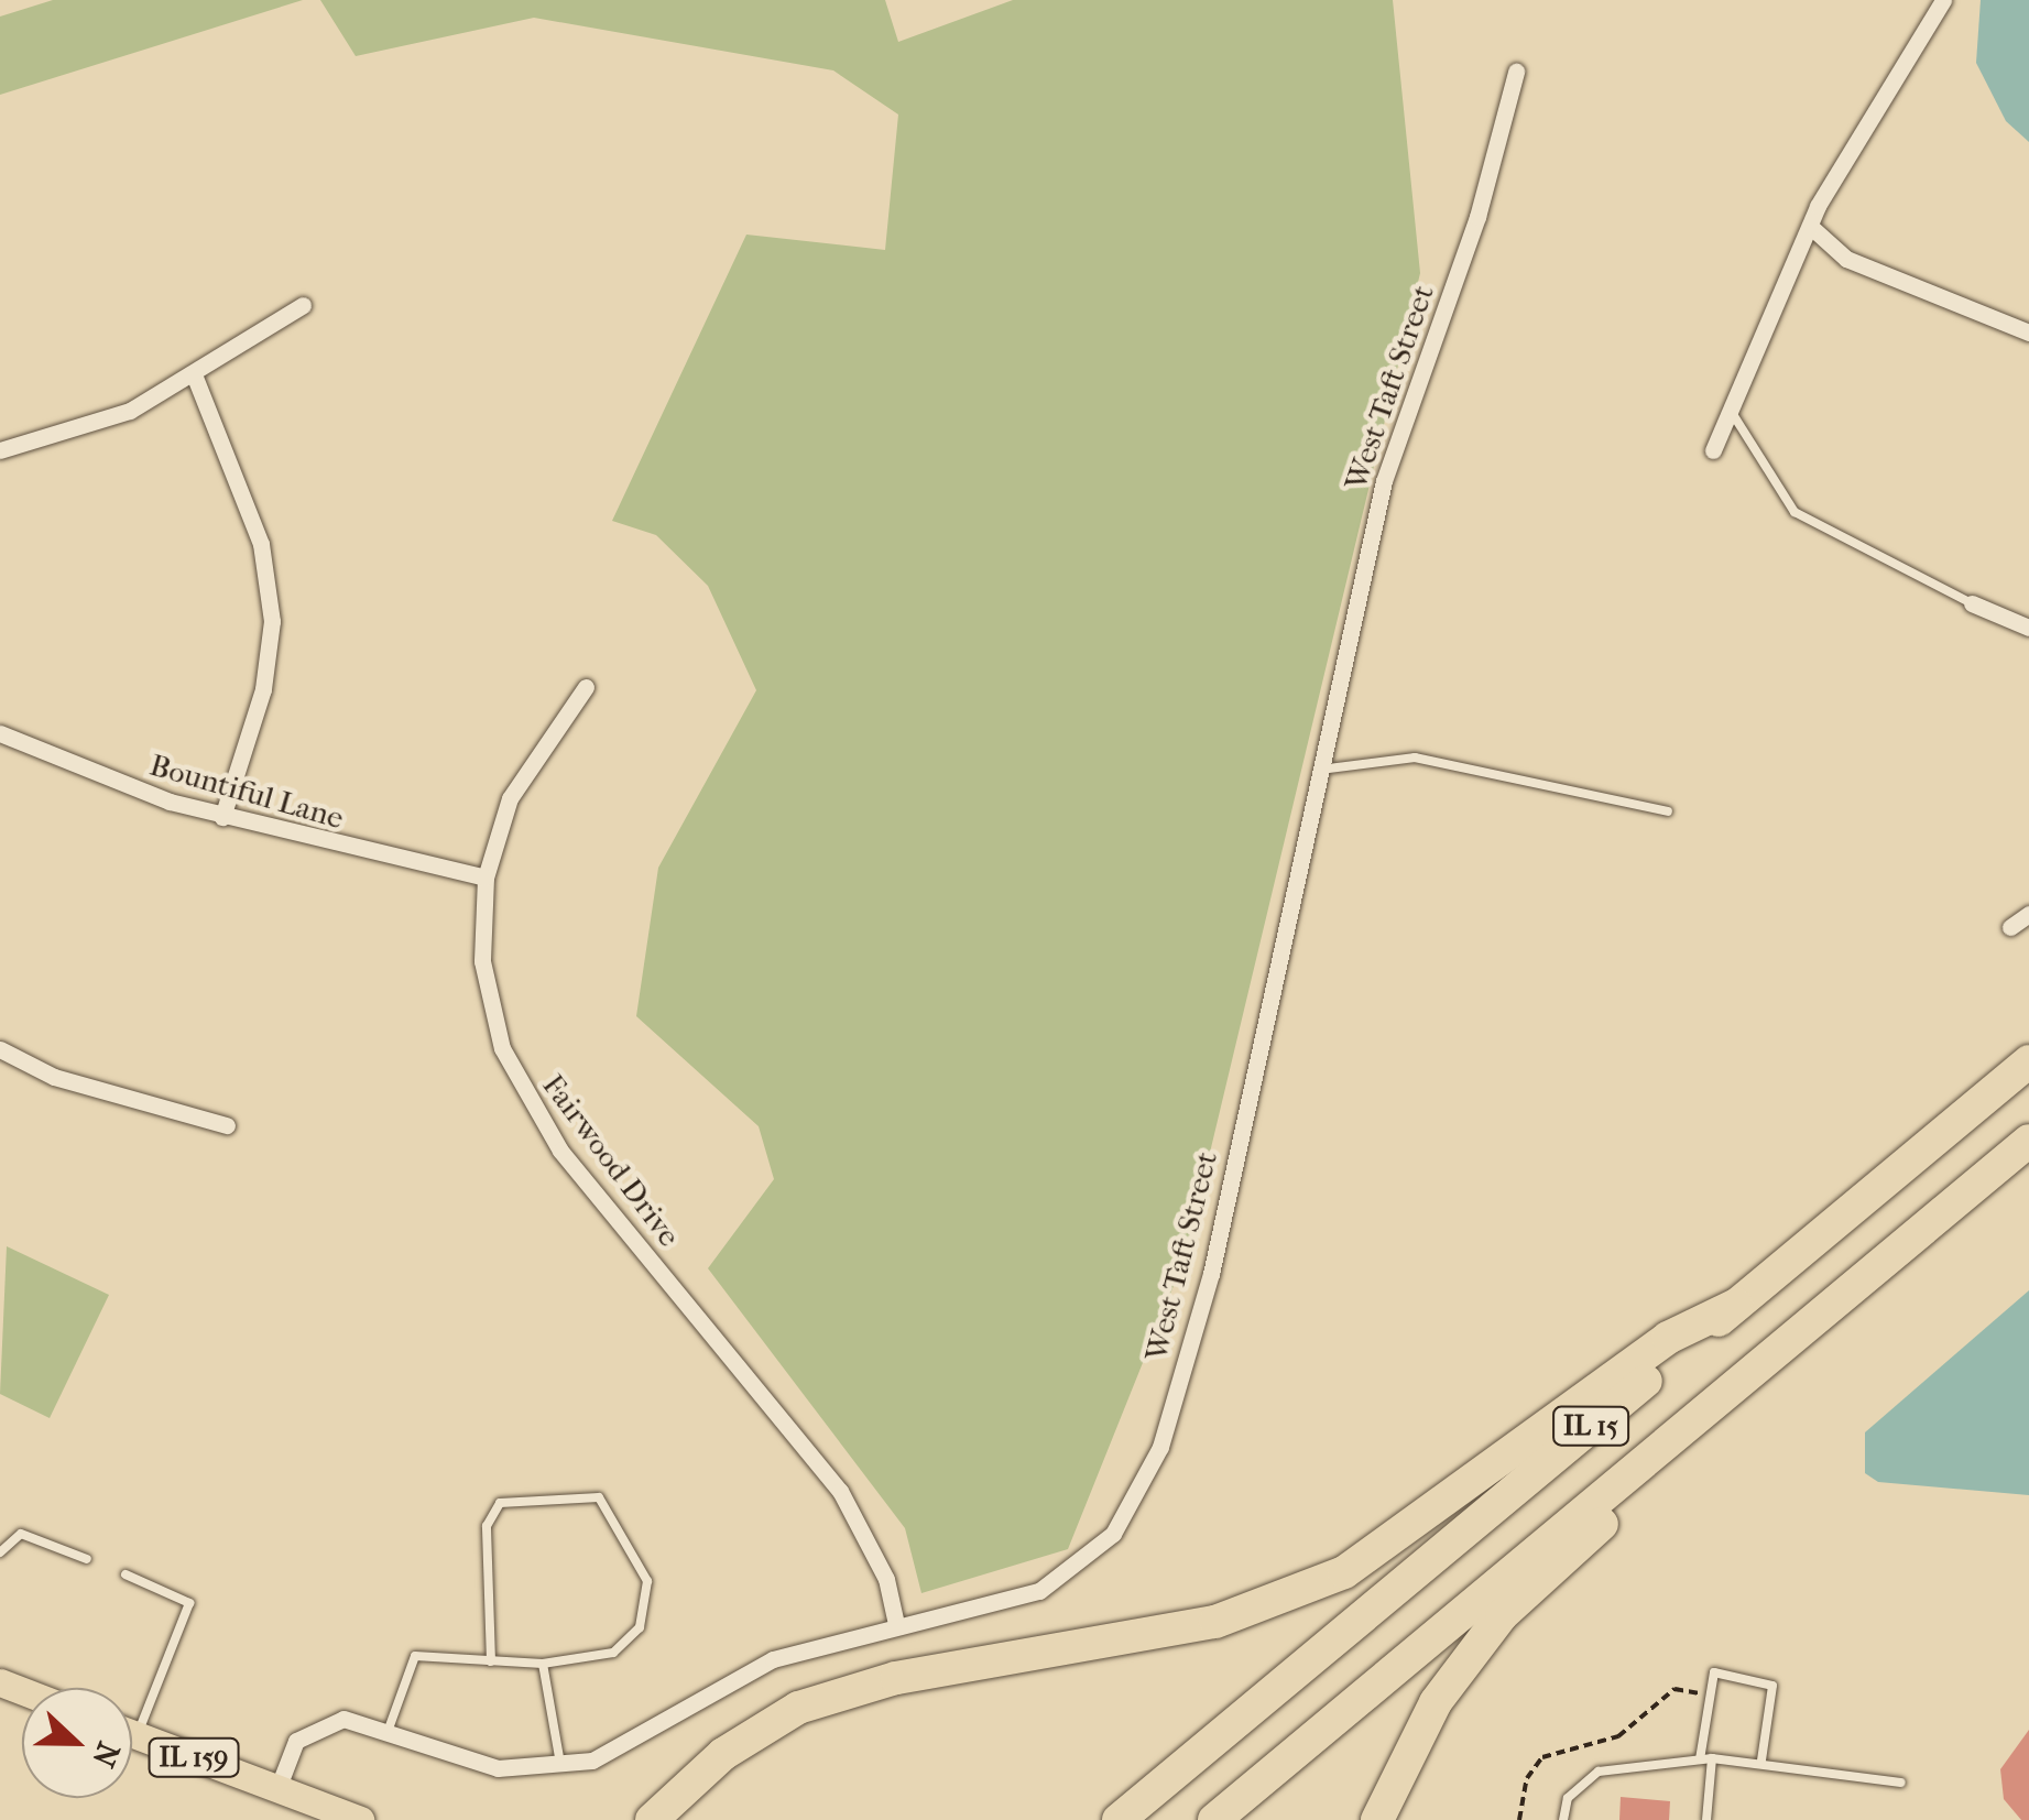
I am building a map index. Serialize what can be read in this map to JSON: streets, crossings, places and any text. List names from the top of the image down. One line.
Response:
{"streets":{"highway":["IL 15"],"main road":["IL 159"],"street":["West Taft Street","Bountiful Lane","Fairwood Drive"]},"crossings":[["West Taft Street","Fairwood Drive"],["West Taft Street","IL 159"],["Bountiful Lane","Fairwood Drive"]],"north":"right"}
